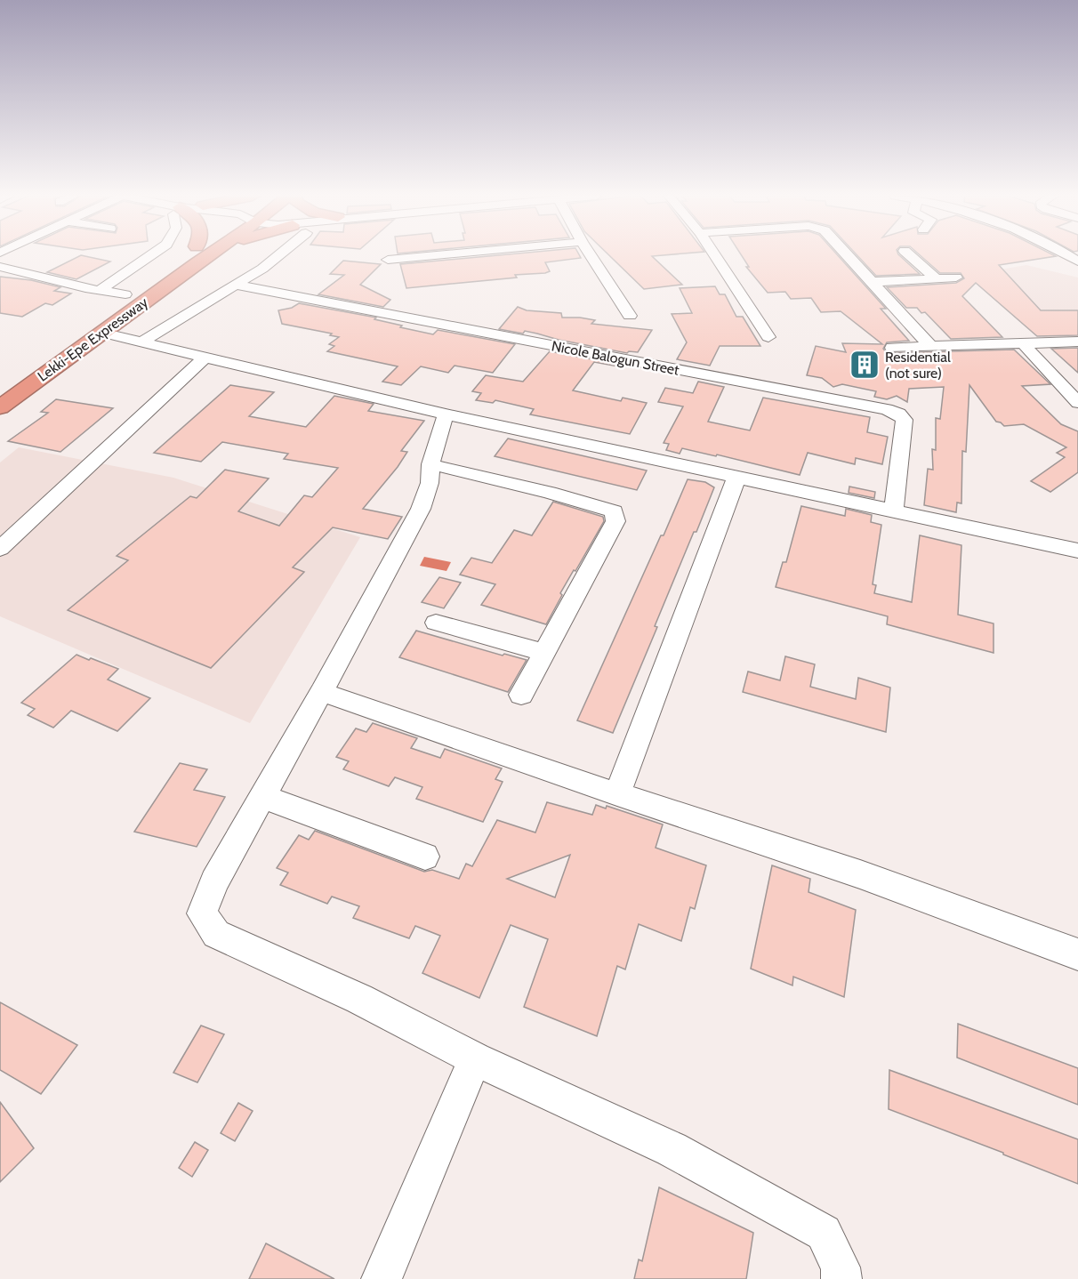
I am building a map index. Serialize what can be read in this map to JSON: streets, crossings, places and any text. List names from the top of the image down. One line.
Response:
{"streets":{"highway":["Lekki-Epe Expressway"],"street":["Nicole Balogun Street"]},"places":{"building":["Residential (not sure)"]}}
